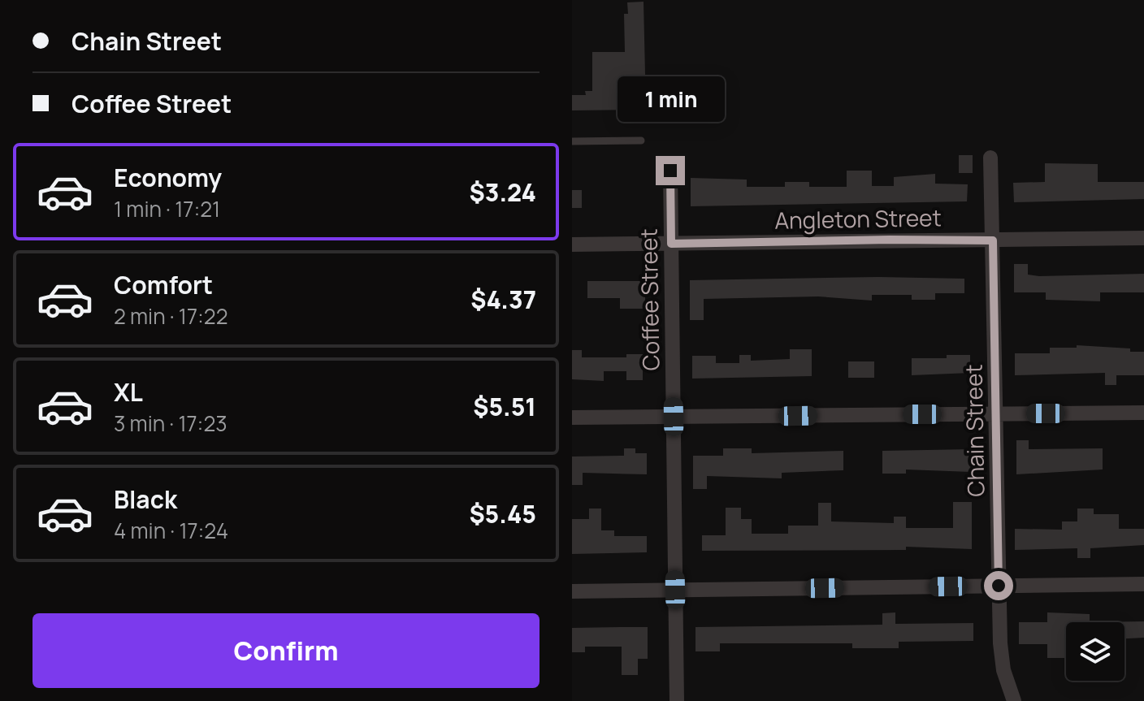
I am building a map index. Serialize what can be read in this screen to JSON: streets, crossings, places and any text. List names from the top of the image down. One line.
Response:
{"streets":{"street":["Angleton Street","Coffee Street","Chain Street"]},"crossings":[["Angleton Street","Coffee Street"],["Angleton Street","Chain Street"]],"page":{"banner":["Chain Street","Coffee Street"],"bubble":"1 min","list":[{"name":"Economy","note":"1 min · 17:21","value":"$3.24"},{"name":"Comfort","note":"2 min · 17:22","value":"$4.37"},{"name":"XL","note":"3 min · 17:23","value":"$5.51"},{"name":"Black","note":"4 min · 17:24","value":"$5.45"}],"buttons":"Confirm"}}
